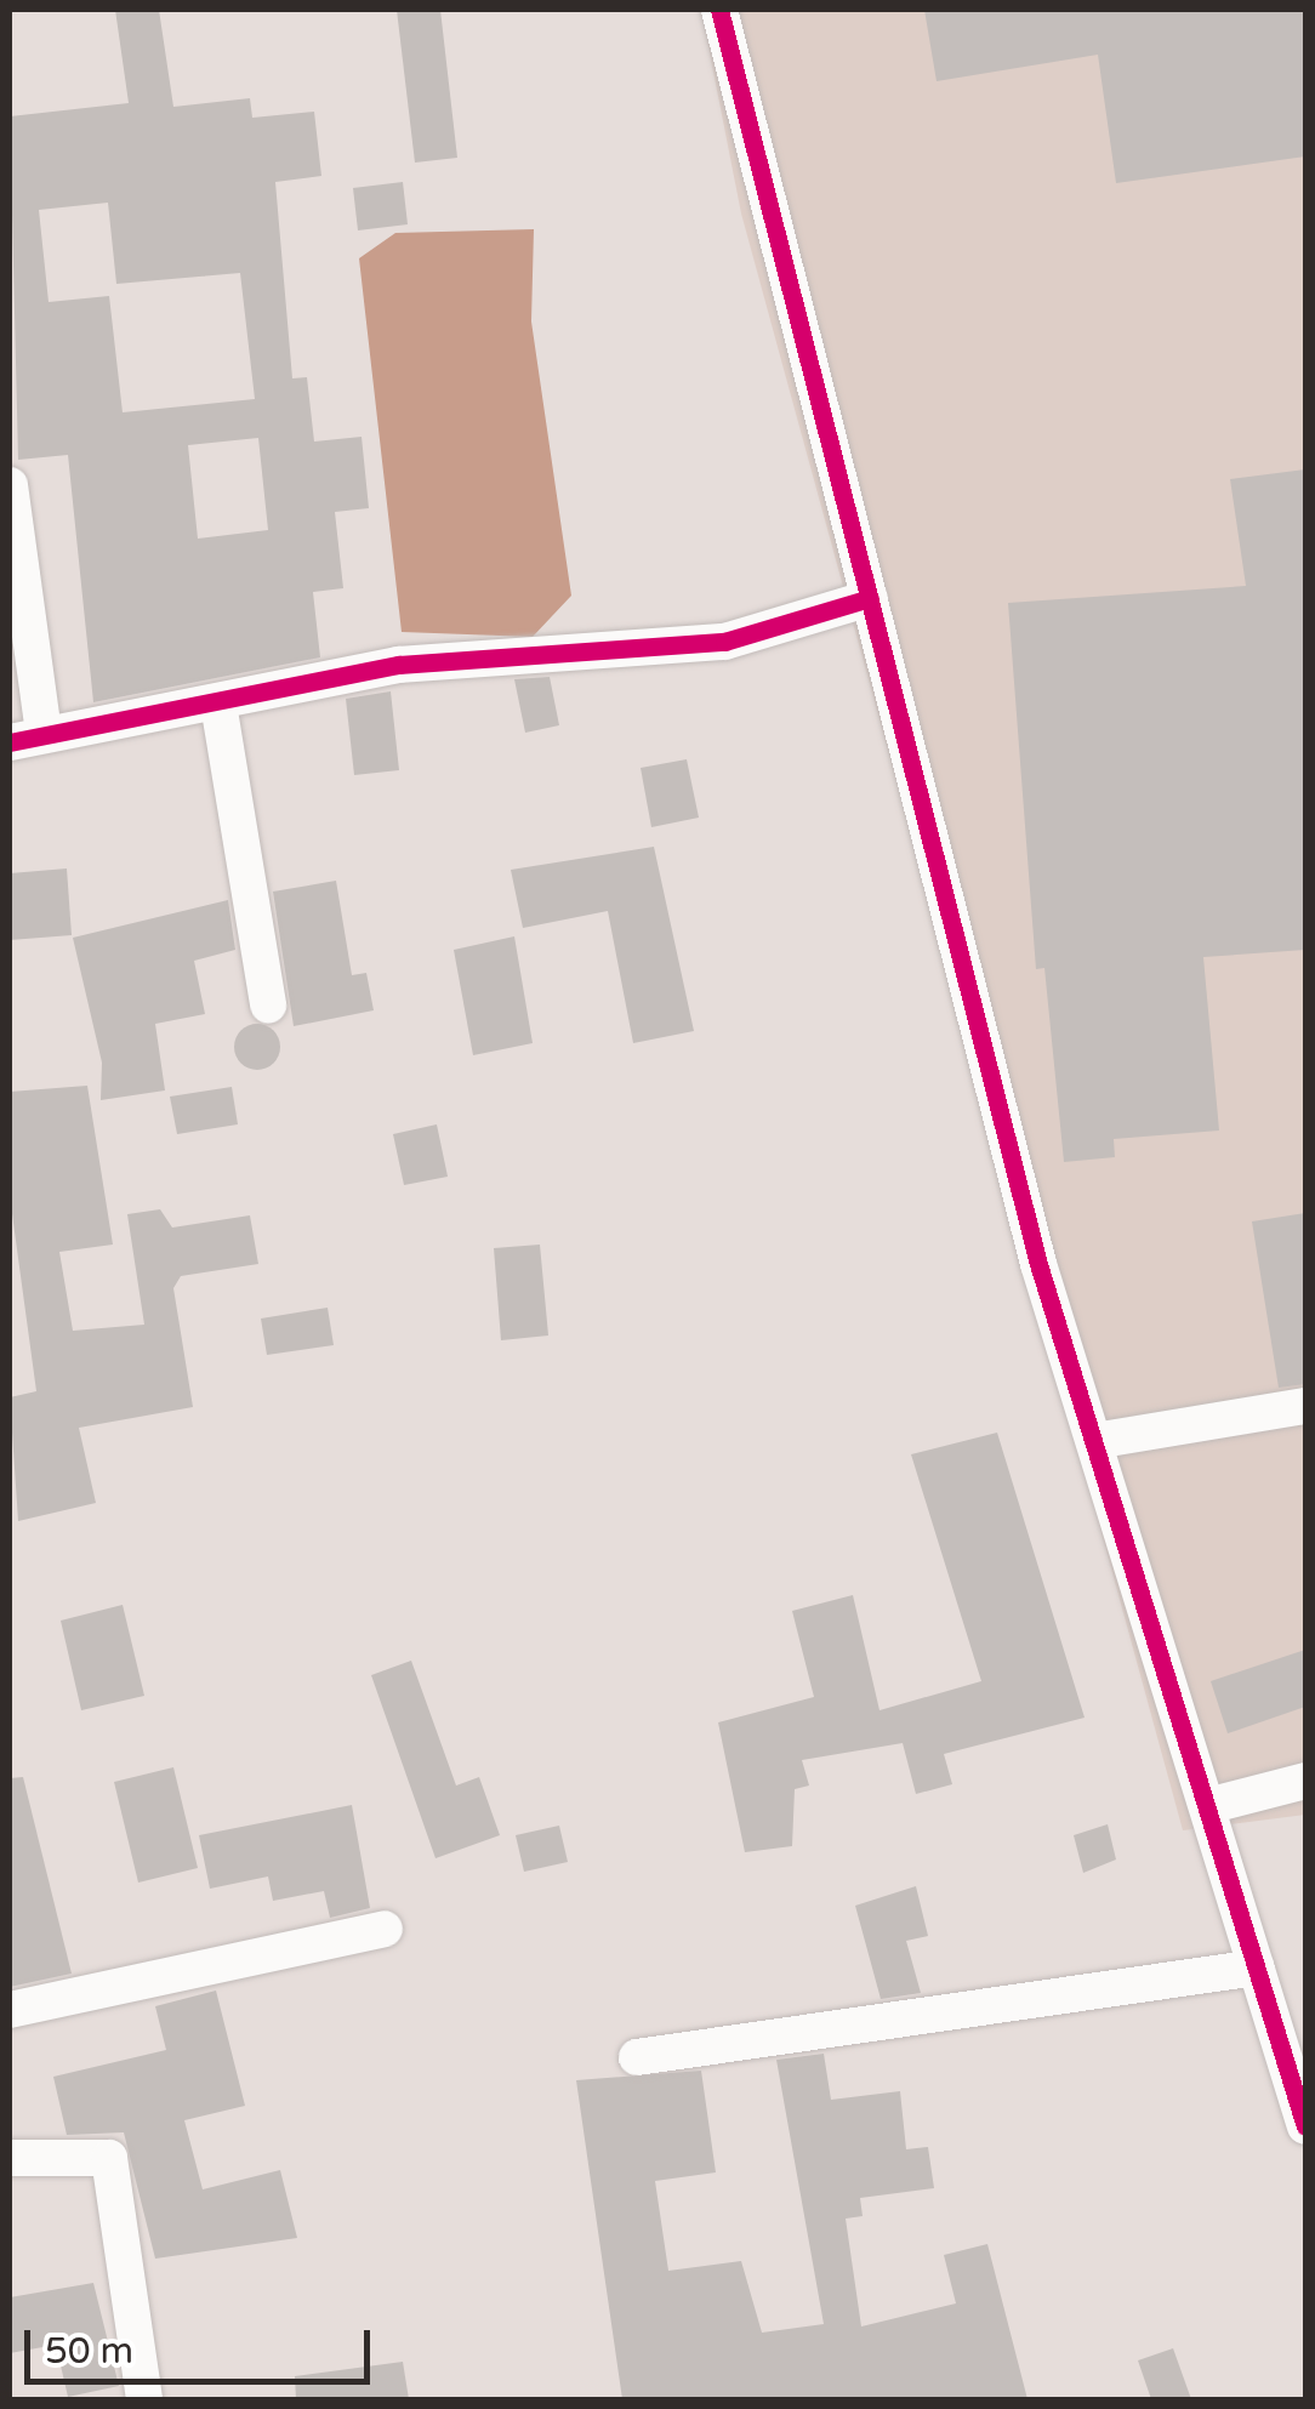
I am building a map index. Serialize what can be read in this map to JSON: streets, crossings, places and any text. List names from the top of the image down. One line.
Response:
{"scale_bar":"50 m"}
